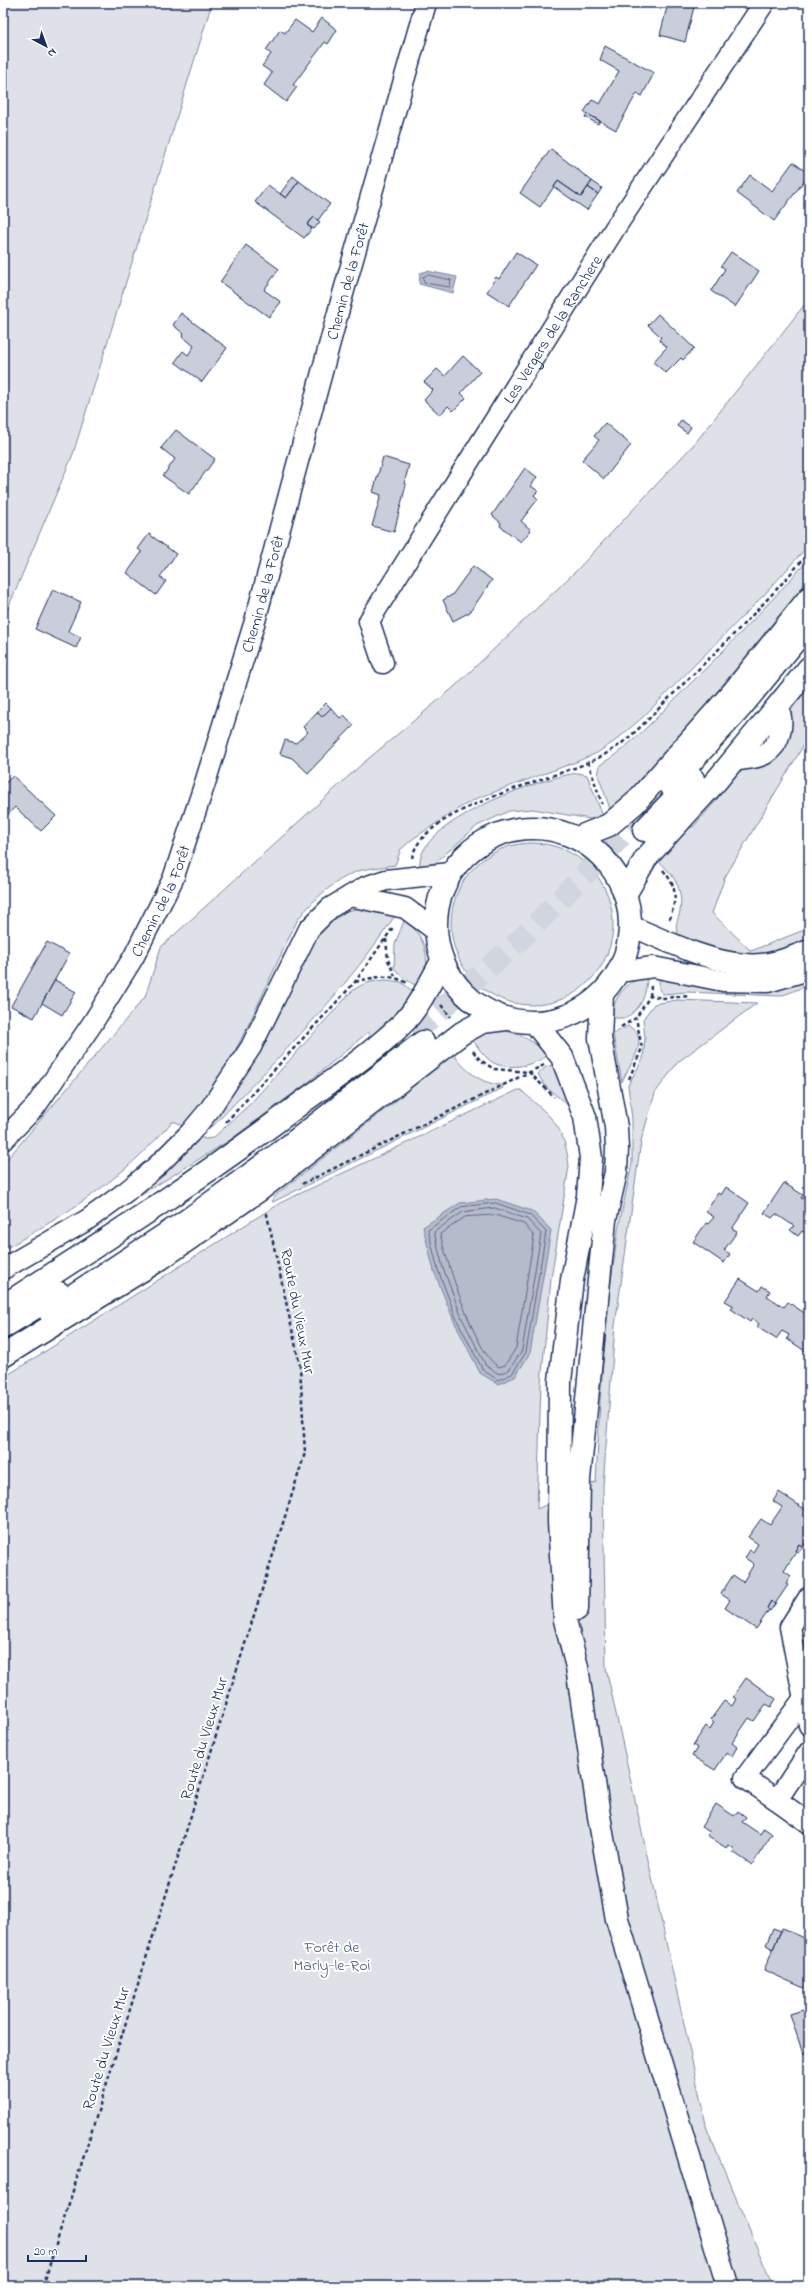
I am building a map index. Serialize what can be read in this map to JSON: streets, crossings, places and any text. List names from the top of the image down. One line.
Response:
{"streets":{"street":["Chemin de la Forêt","Les Vergers de la Ranchere"],"path":["Route du Vieux Mur"]},"parks":["Forêt de Marly-le-Roi"],"scale_bar":"20 m","north":"bottom right"}
